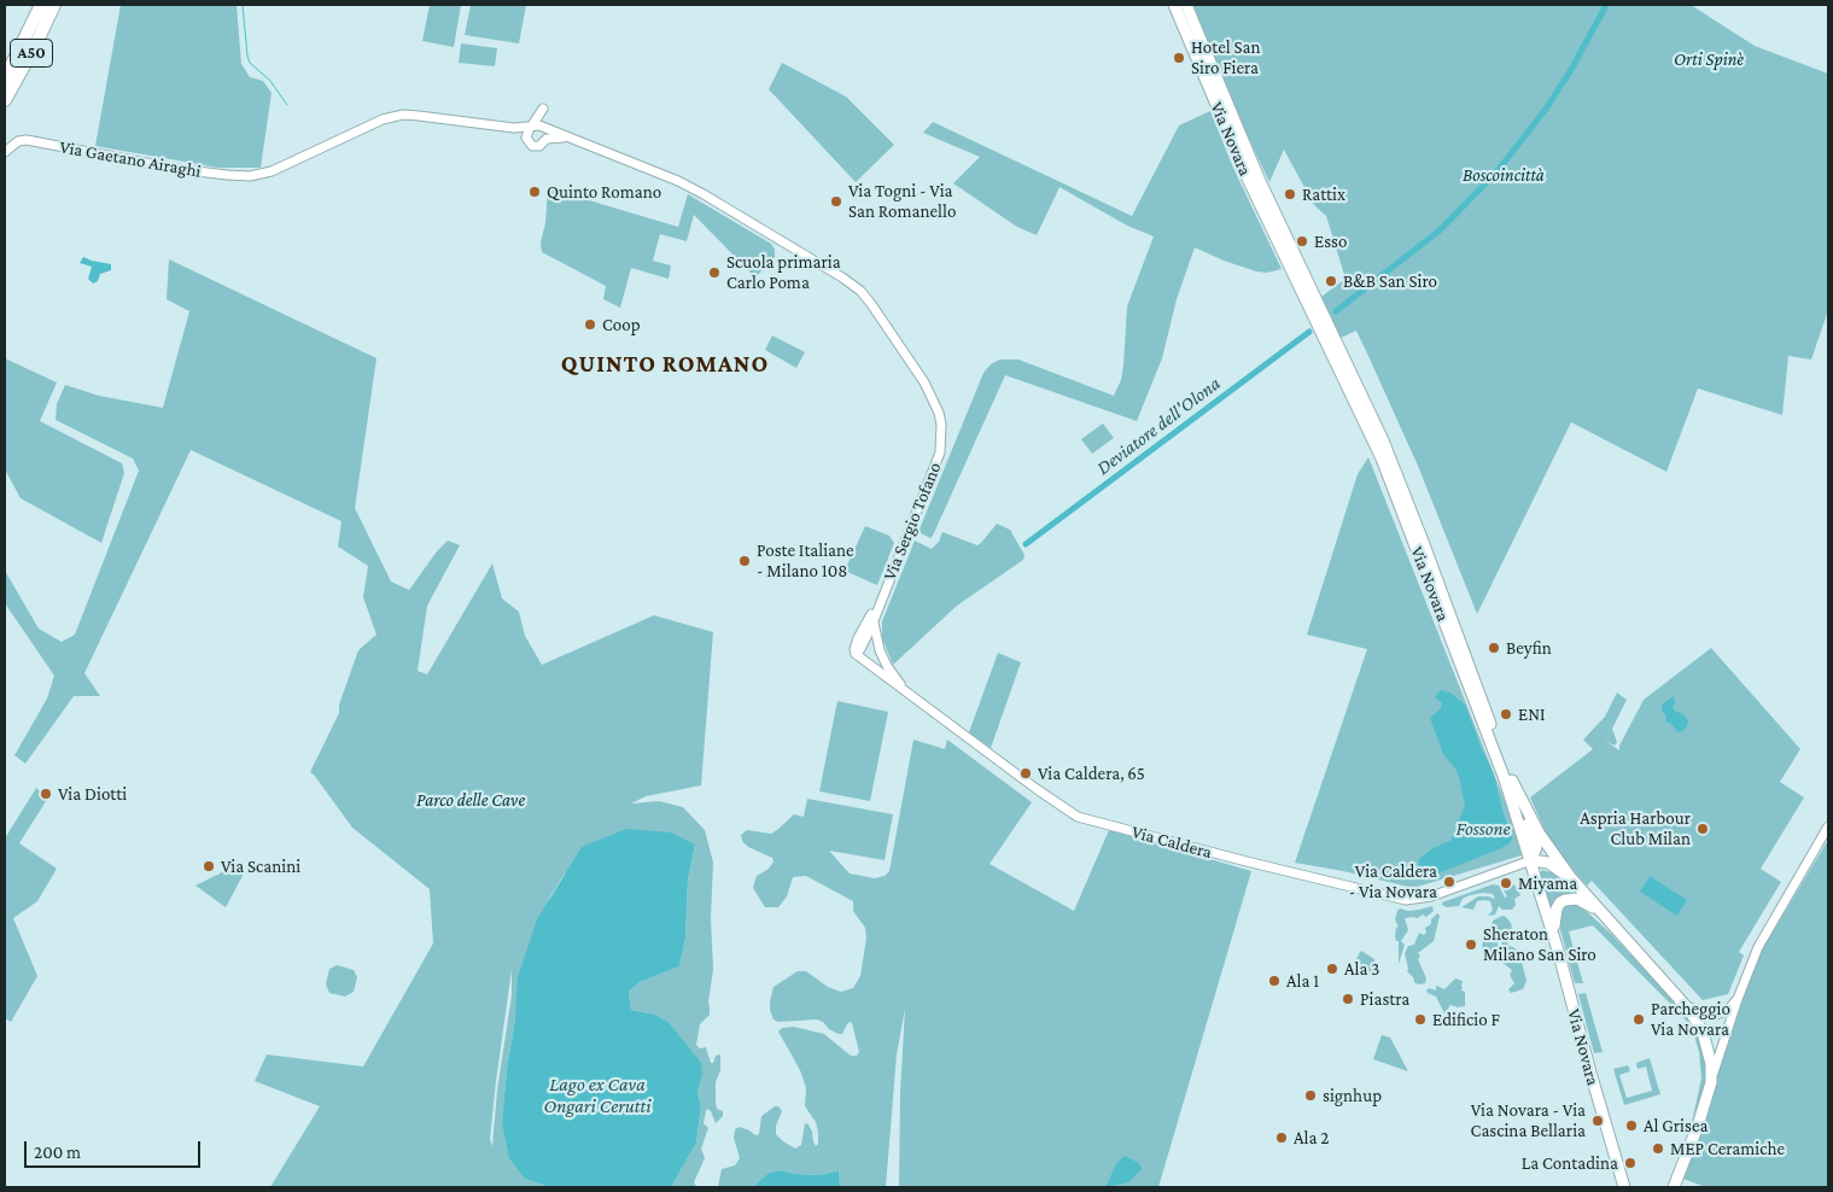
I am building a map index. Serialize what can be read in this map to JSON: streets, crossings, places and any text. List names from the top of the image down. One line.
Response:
{"streets":{"highway":["A50"],"main road":["Via Novara"],"street":["Via Gaetano Airaghi","Via Sergio Tofano","Via Caldera"]},"crossings":[["Via Novara","Via Caldera"],["Via Sergio Tofano","Via Caldera"]],"districts":["QUINTO ROMANO"],"water":["Deviatore dell'Olona","Fossone","Lago ex Cava Ongari Cerutti"],"parks":["Orti Spinè","Boscoincittà","Parco delle Cave"],"places":["Hotel San Siro Fiera","Quinto Romano","Rattix","Via Togni - Via San Romanello","Esso","Scuola primaria Carlo Poma","B&B San Siro","Coop","Poste Italiane - Milano 108","Beyfin","ENI","Via Caldera, 65","Via Diotti","Aspria Harbour Club Milan","Via Scanini","Via Caldera - Via Novara","Miyama","Sheraton Milano San Siro","Ala 3","Ala 1","Piastra","Edificio F","Parcheggio Via Novara","signhup","Via Novara - Via Cascina Bellaria","Al Grisea","Ala 2","MEP Ceramiche","La Contadina"],"scale_bar":"200 m"}
